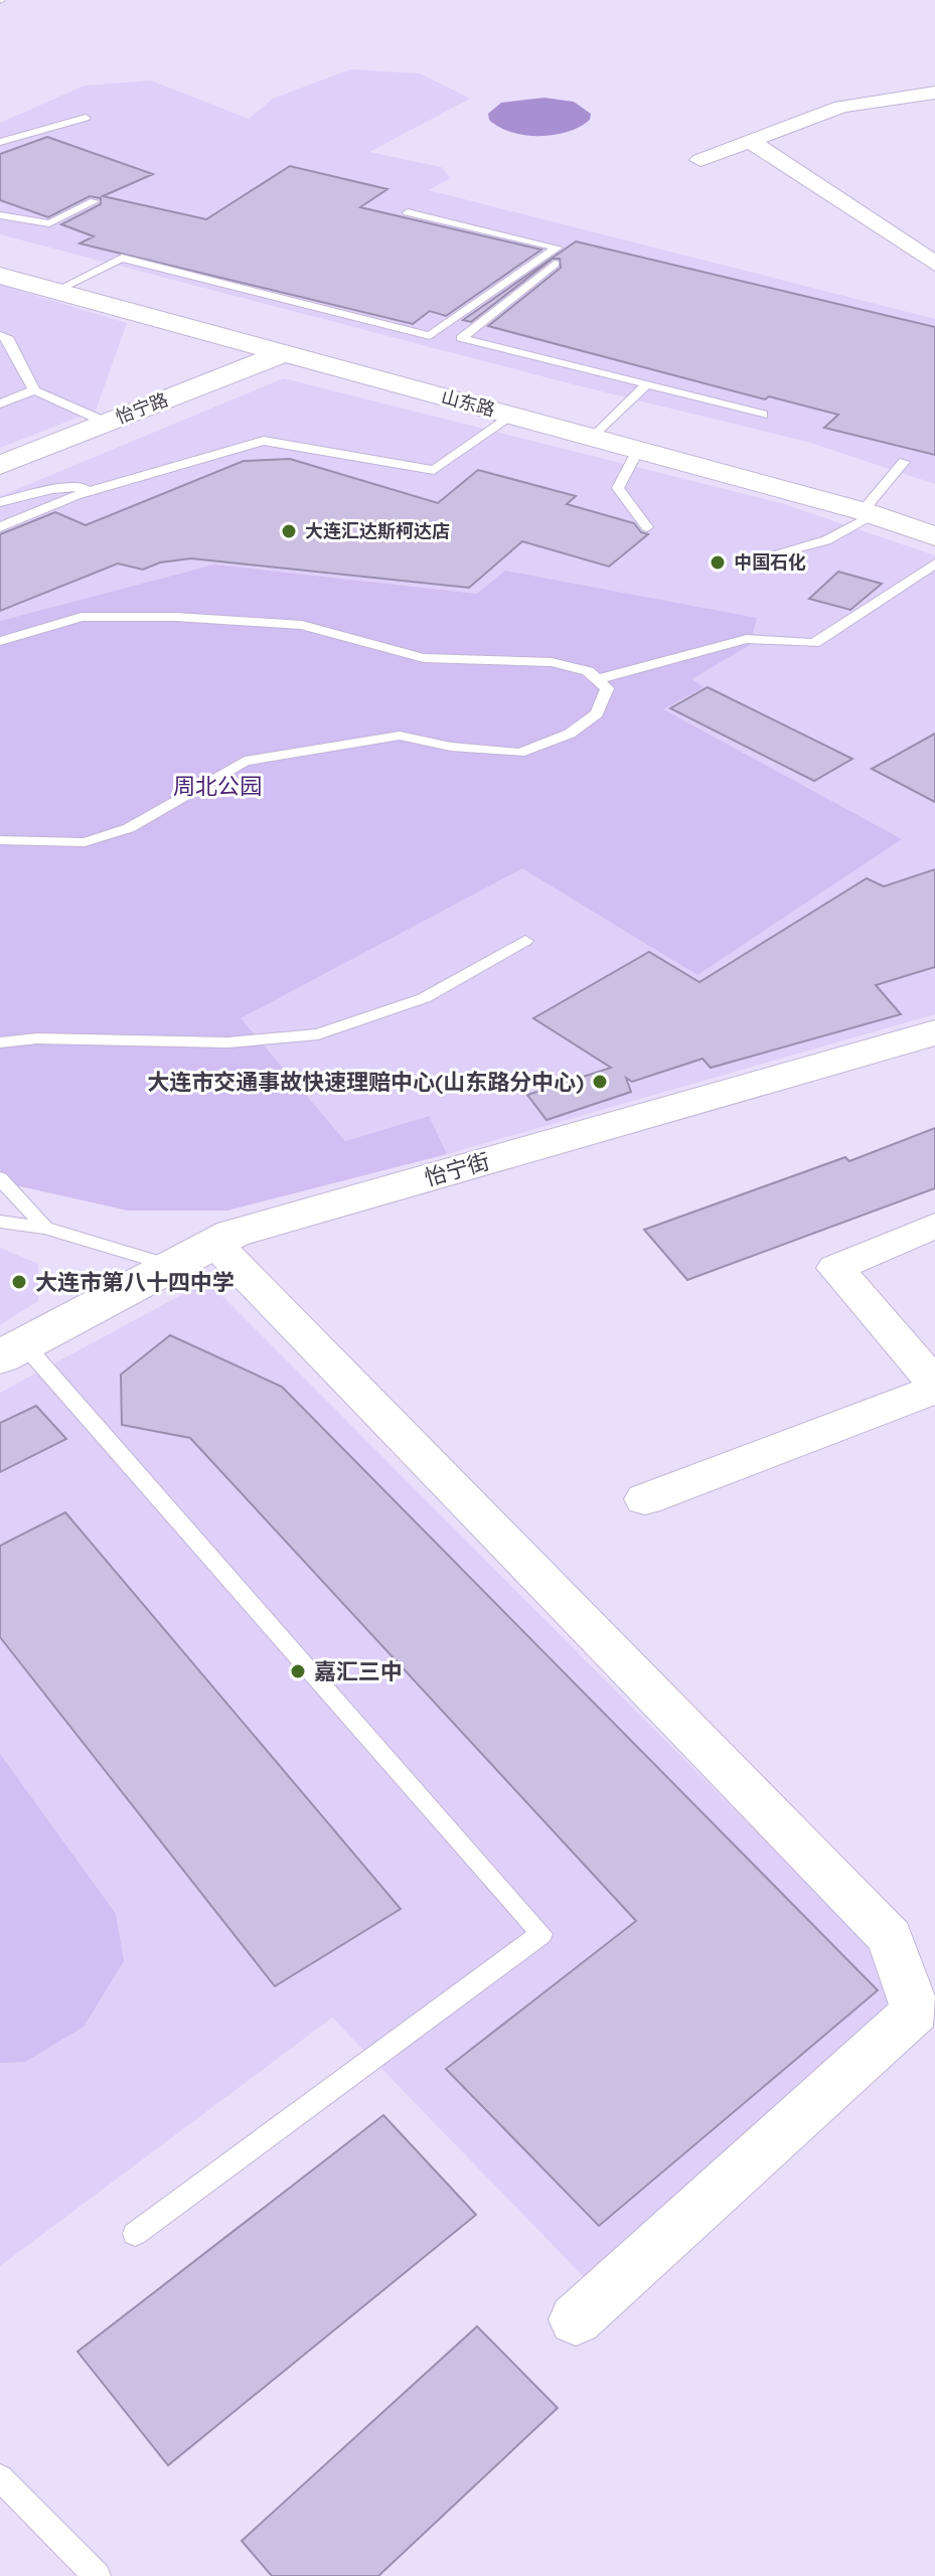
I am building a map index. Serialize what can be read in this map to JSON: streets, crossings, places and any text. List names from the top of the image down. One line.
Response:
{"streets":{"main road":["山东路","怡宁路","怡宁街"]},"crossings":[["山东路","怡宁路"]],"parks":["周北公园"],"places":["大连汇达斯柯达店","中国石化","大连市交通事故快速理赔中心(山东路分中心)","大连市第八十四中学","嘉汇三中"]}
